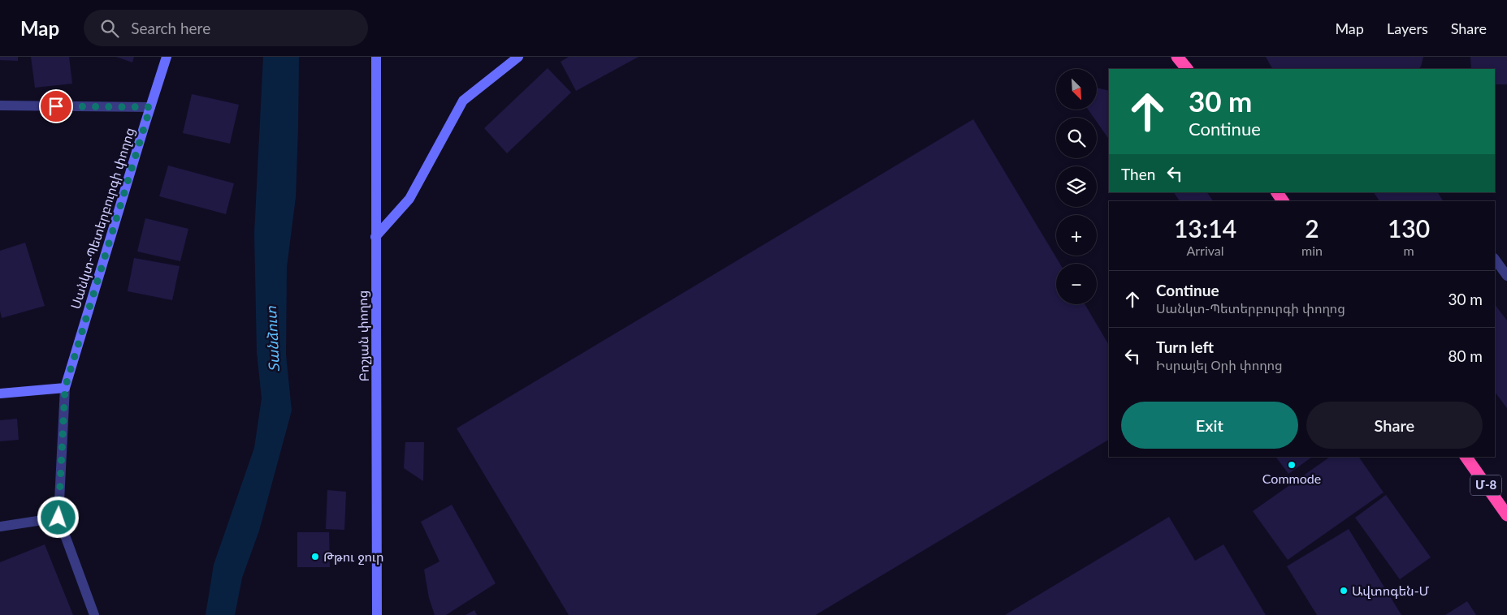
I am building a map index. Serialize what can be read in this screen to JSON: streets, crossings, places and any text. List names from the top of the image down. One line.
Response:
{"streets":{"highway":["Մ-8"],"street":["Սանկտ-Պետերբուրգի փողոց","Բոշյան փողոց"]},"water":["Տանձուտ"],"places":["Commode","Թթու ջուր","Ավտոգեն-Մ"],"north":"bottom right","page":{"header":"Map","search":"Search here","nav":["Map","Layers","Share"],"map_buttons":["+","−"],"turn":["30 m","Continue"],"then":"Then","eta":["13:14","Arrival","2","min","130","m"],"list":[{"name":"Continue","note":"Սանկտ-Պետերբուրգի փողոց","value":"30 m"},{"name":"Turn left","note":"Իսրայել Օրի փողոց","value":"80 m"}],"buttons":["Exit","Share"]}}
